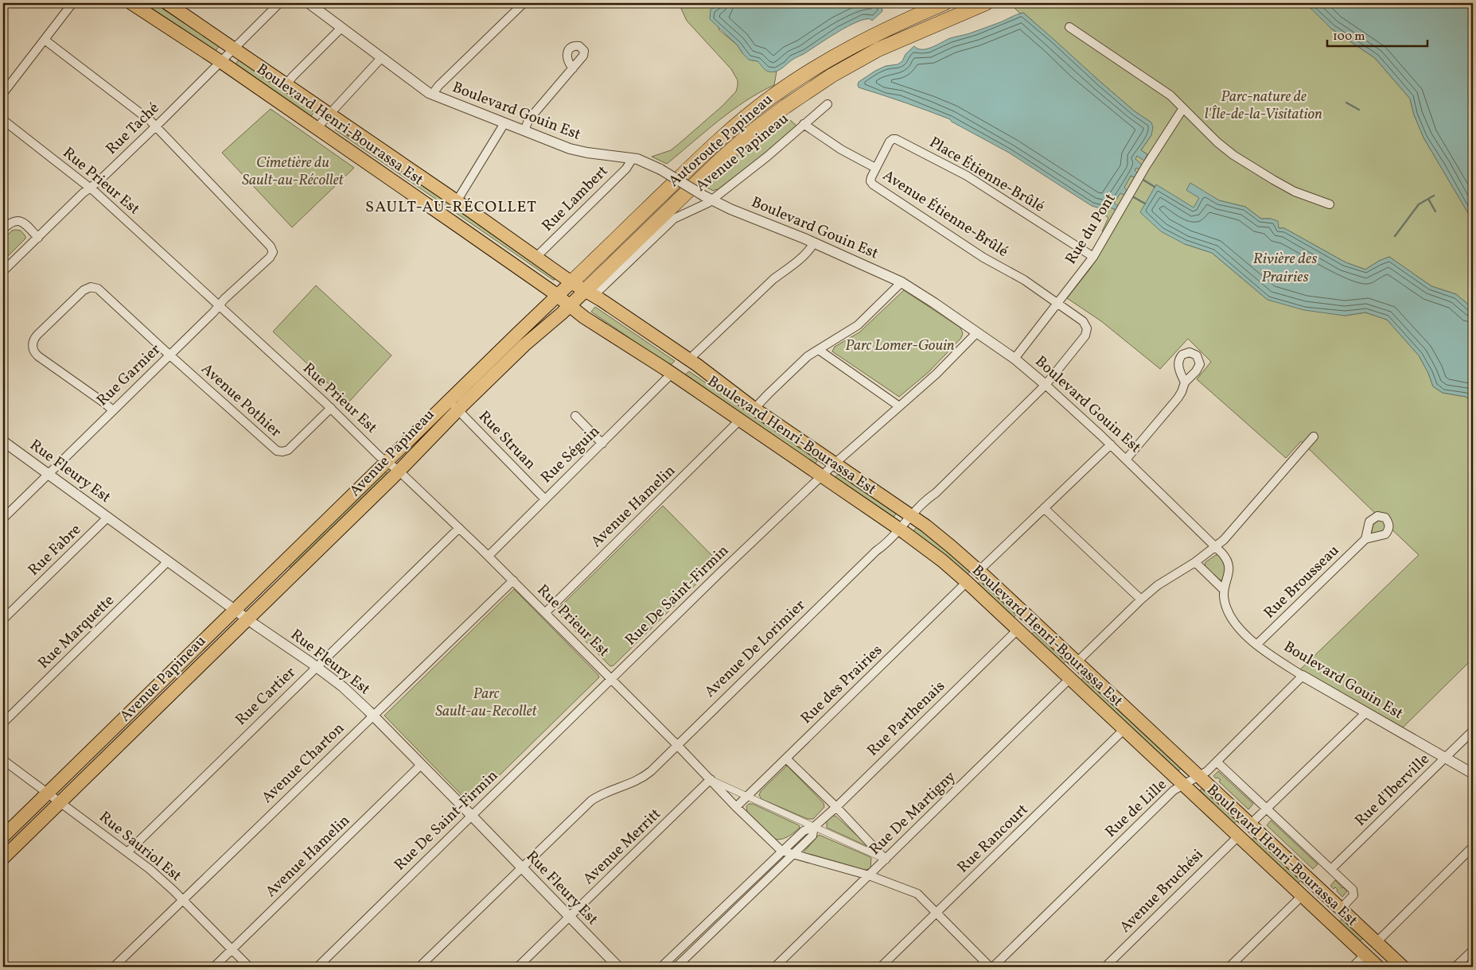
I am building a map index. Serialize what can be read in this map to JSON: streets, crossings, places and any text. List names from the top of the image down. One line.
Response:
{"streets":{"highway":["Autoroute Papineau"],"main road":["Boulevard Henri-Bourassa Est","Avenue Papineau"],"street":["Boulevard Gouin Est","Rue Taché","Place Étienne-Brûlé","Rue Prieur Est","Rue Lambert","Avenue Étienne-Brûlé","Rue du Pont","Rue Garnier","Avenue Pothier","Rue Struan","Rue Séguin","Rue Fleury Est","Avenue Hamelin","Rue Fabre","Rue Brousseau","Rue De Saint-Firmin","Rue Marquette","Avenue De Lorimier","Rue des Prairies","Rue Cartier","Rue Parthenais","Avenue Charton","Rue d'Iberville","Rue de Lille","Rue De Martigny","Rue Rancourt","Rue Sauriol Est","Avenue Merritt","Avenue Bruchési"]},"crossings":[["Boulevard Gouin Est","Avenue Papineau"],["Boulevard Gouin Est","Rue Lambert"],["Boulevard Gouin Est","Rue du Pont"],["Boulevard Gouin Est","Rue Brousseau"],["Boulevard Gouin Est","Rue De Saint-Firmin"],["Boulevard Gouin Est","Avenue De Lorimier"],["Boulevard Gouin Est","Rue d'Iberville"],["Boulevard Gouin Est","Rue de Lille"],["Boulevard Henri-Bourassa Est","Rue Taché"],["Boulevard Henri-Bourassa Est","Autoroute Papineau"],["Boulevard Henri-Bourassa Est","Avenue Papineau"],["Boulevard Henri-Bourassa Est","Rue Lambert"],["Boulevard Henri-Bourassa Est","Rue Séguin"],["Boulevard Henri-Bourassa Est","Avenue Hamelin"],["Boulevard Henri-Bourassa Est","Rue De Saint-Firmin"],["Boulevard Henri-Bourassa Est","Avenue De Lorimier"],["Boulevard Henri-Bourassa Est","Rue des Prairies"],["Boulevard Henri-Bourassa Est","Rue Parthenais"],["Boulevard Henri-Bourassa Est","Rue d'Iberville"],["Boulevard Henri-Bourassa Est","Rue de Lille"],["Boulevard Henri-Bourassa Est","Rue De Martigny"],["Boulevard Henri-Bourassa Est","Rue Rancourt"],["Boulevard Henri-Bourassa Est","Avenue Bruchési"],["Rue Taché","Rue Prieur Est"],["Rue Taché","Rue Garnier"],["Autoroute Papineau","Avenue Papineau"],["Avenue Papineau","Rue Prieur Est"],["Avenue Papineau","Avenue Étienne-Brûlé"],["Avenue Papineau","Rue Struan"],["Avenue Papineau","Rue Fleury Est"],["Avenue Papineau","Rue Sauriol Est"],["Place Étienne-Brûlé","Avenue Étienne-Brûlé"],["Place Étienne-Brûlé","Rue du Pont"],["Rue Prieur Est","Rue Garnier"],["Rue Prieur Est","Avenue Pothier"],["Rue Prieur Est","Rue Séguin"],["Rue Prieur Est","Avenue Hamelin"],["Rue Prieur Est","Rue De Saint-Firmin"],["Rue Prieur Est","Avenue De Lorimier"],["Rue Prieur Est","Rue des Prairies"],["Rue Prieur Est","Rue Cartier"],["Rue Prieur Est","Rue Parthenais"],["Rue Prieur Est","Avenue Charton"],["Rue Prieur Est","Rue De Martigny"],["Rue Prieur Est","Rue Rancourt"],["Rue Prieur Est","Avenue Merritt"],["Avenue Étienne-Brûlé","Rue du Pont"],["Avenue Étienne-Brûlé","Avenue De Lorimier"],["Rue Garnier","Avenue Pothier"],["Rue Garnier","Rue Fleury Est"],["Rue Struan","Rue Séguin"],["Rue Fleury Est","Avenue Hamelin"],["Rue Fleury Est","Rue Fabre"],["Rue Fleury Est","Rue De Saint-Firmin"],["Rue Fleury Est","Rue Marquette"],["Rue Fleury Est","Avenue De Lorimier"],["Rue Fleury Est","Rue Cartier"],["Rue Fleury Est","Avenue Charton"],["Rue Fleury Est","Avenue Merritt"],["Avenue Hamelin","Rue Sauriol Est"],["Rue Cartier","Rue Sauriol Est"],["Avenue Charton","Rue Sauriol Est"]],"districts":["SAULT-AU-RÉCOLLET"],"water":["Rivière des Prairies"],"parks":["Parc-nature de l'Île-de-la-Visitation","Cimetière du Sault-au-Récollet","Parc Lomer-Gouin","Parc Sault-au-Recollet"],"scale_bar":"100 m"}
